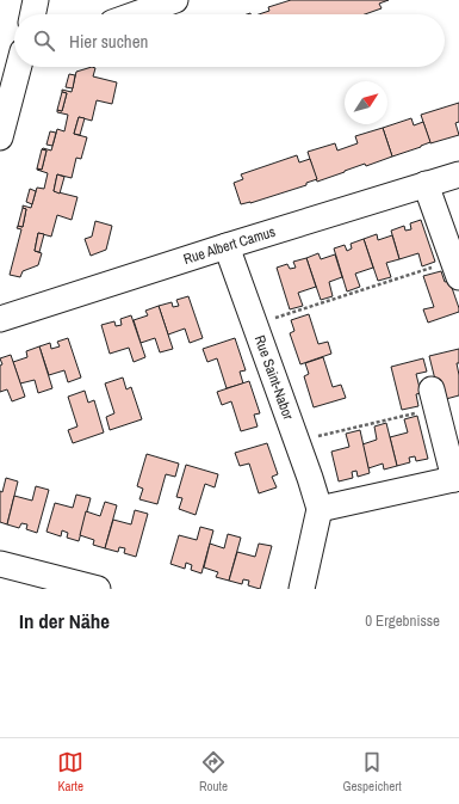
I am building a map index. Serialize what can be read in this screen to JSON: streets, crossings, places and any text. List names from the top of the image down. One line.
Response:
{"streets":{"street":["Rue Albert Camus","Rue Saint-Nabor"]},"crossings":[["Rue Albert Camus","Rue Saint-Nabor"]],"north":"top right","page":{"search":"Hier suchen","heading":["In der Nähe","0 Ergebnisse"],"nav":["Karte","Route","Gespeichert"]}}
